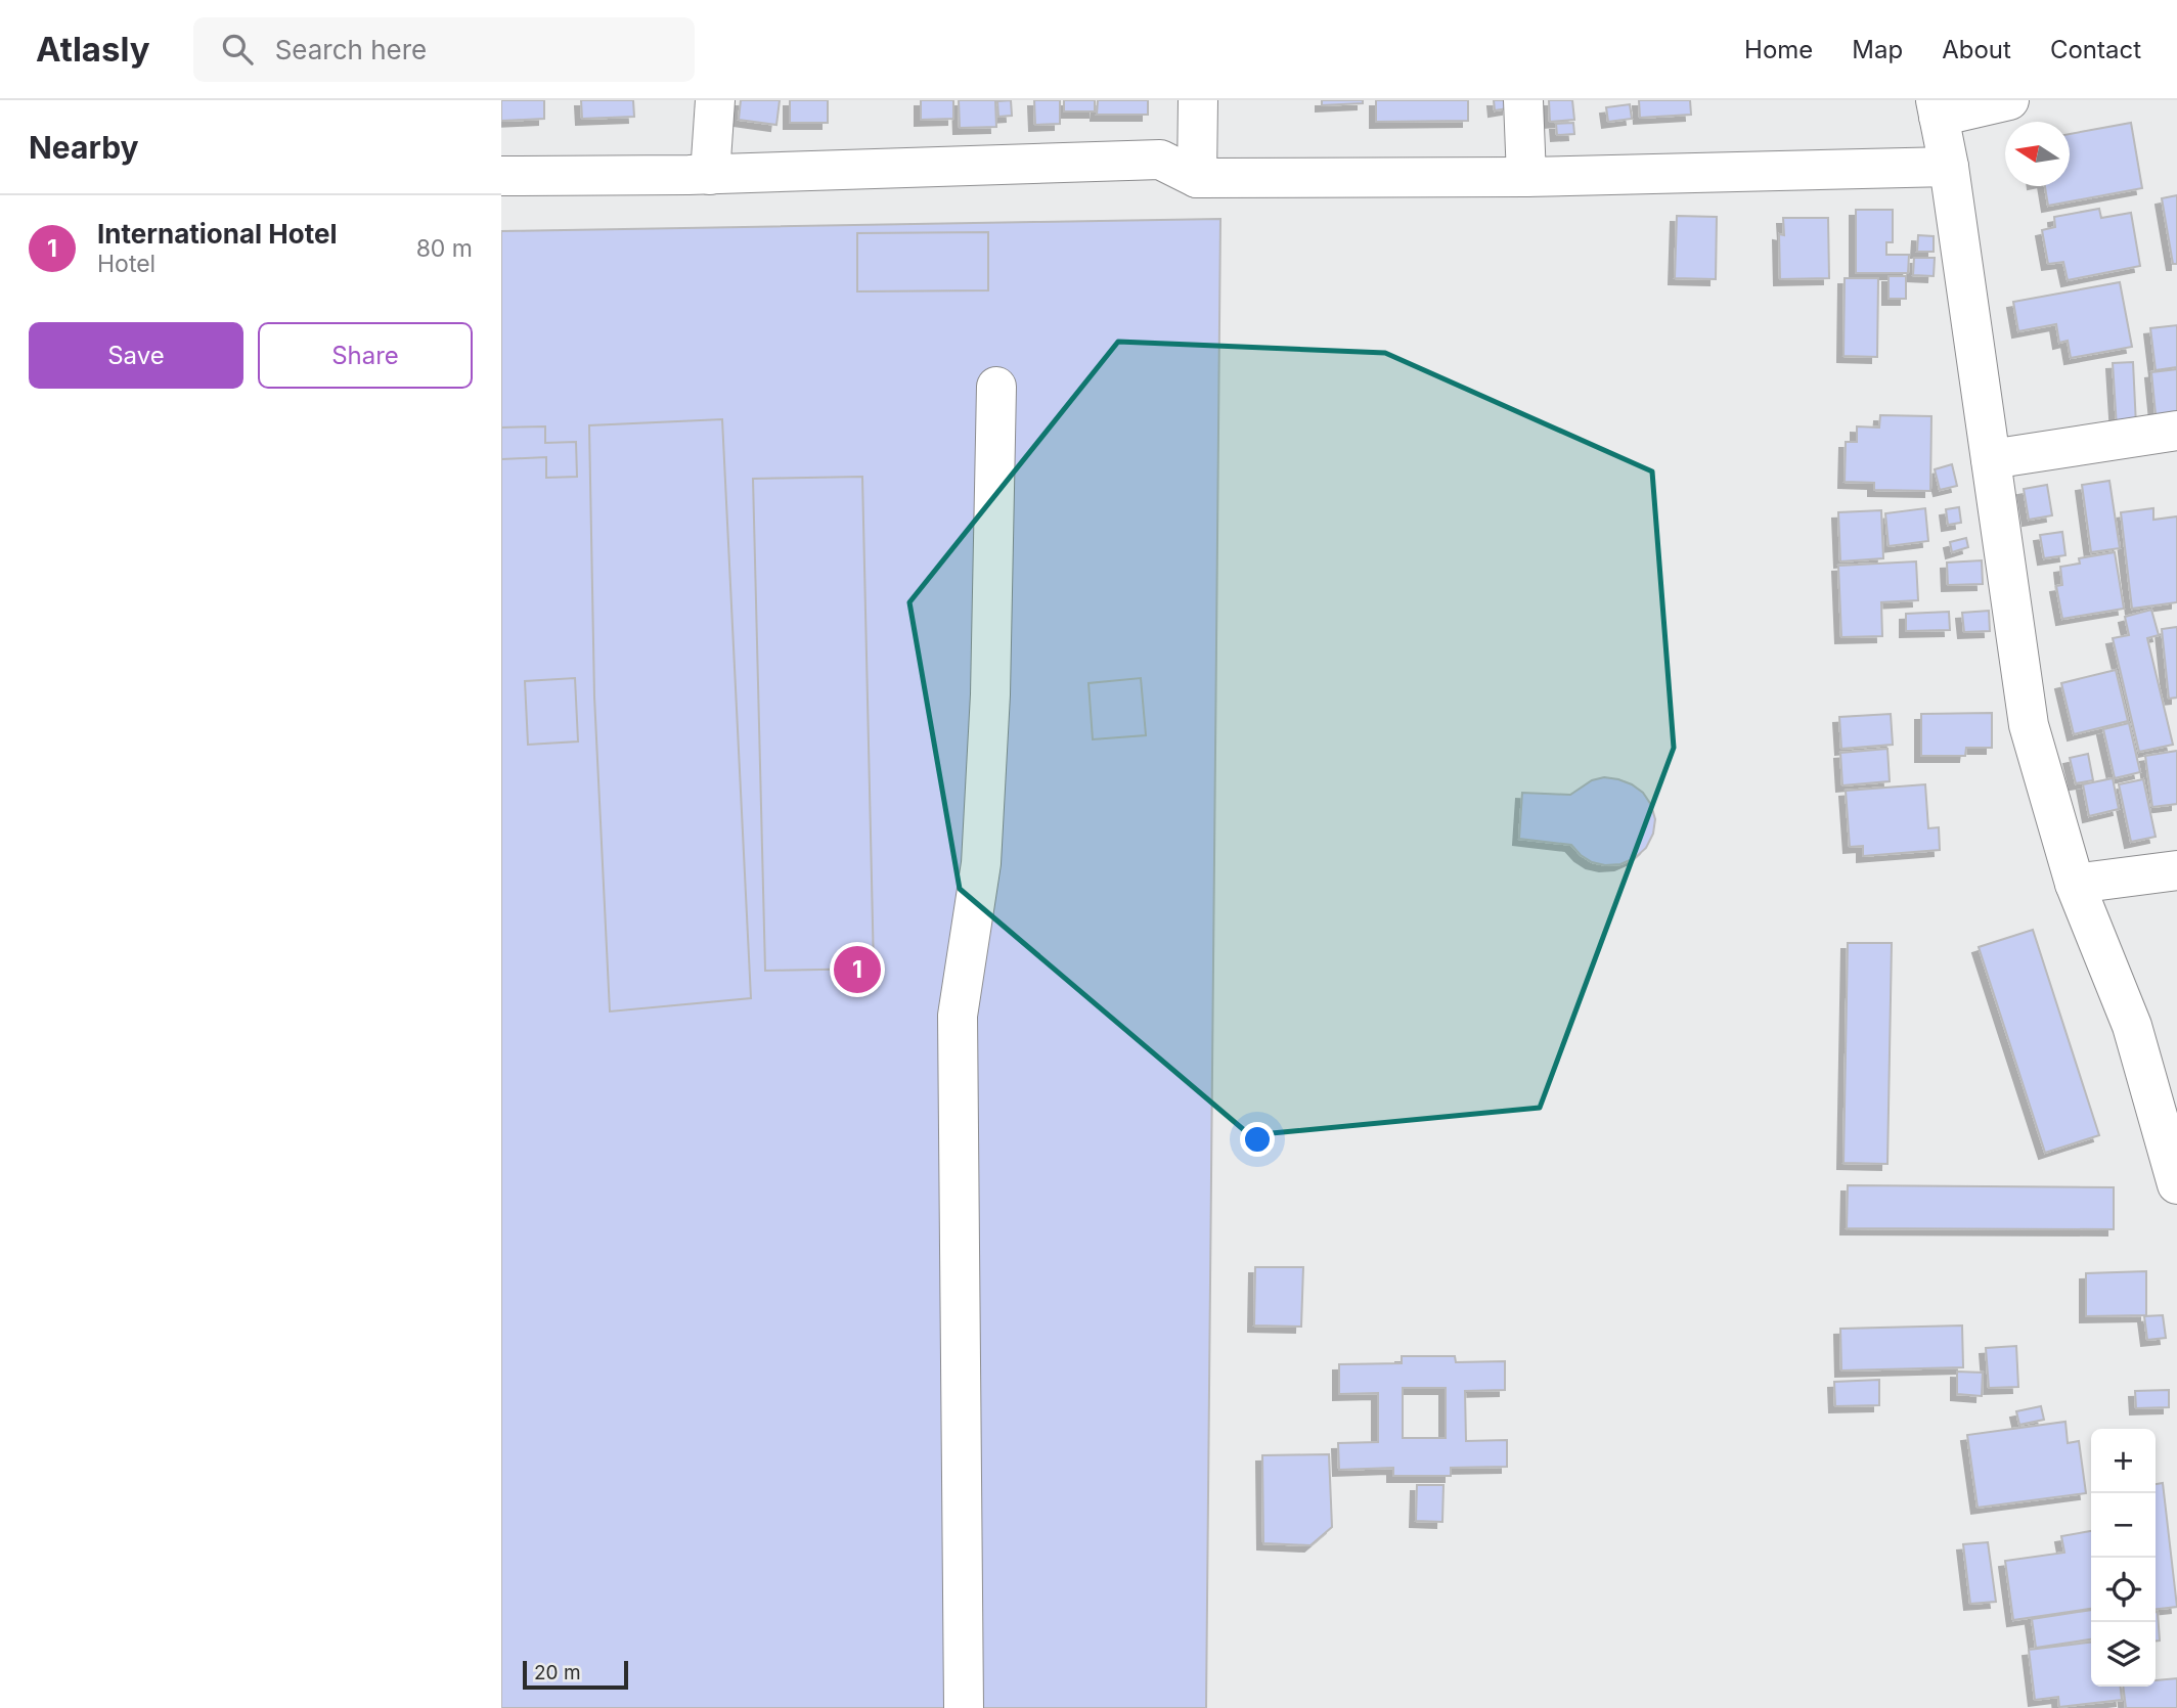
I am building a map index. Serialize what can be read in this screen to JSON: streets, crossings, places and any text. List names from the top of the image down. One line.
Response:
{"scale_bar":"20 m","north":"left","page":{"header":"Atlasly","search":"Search here","nav":["Home","Map","About","Contact"],"heading":"Nearby","list":[{"mark":"1","name":"International Hotel","note":"Hotel","value":"80 m"}],"buttons":["Save","Share"],"pins":"1","map_buttons":["+","−"],"scale":"20 m"}}
